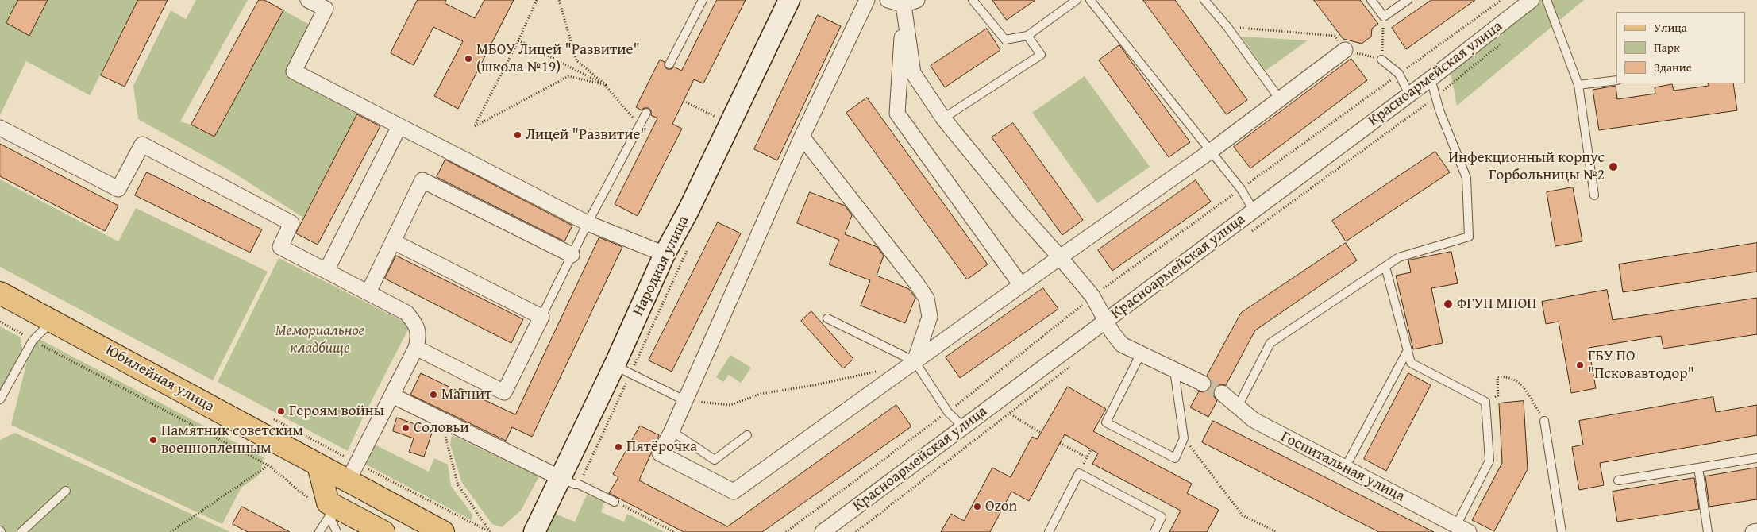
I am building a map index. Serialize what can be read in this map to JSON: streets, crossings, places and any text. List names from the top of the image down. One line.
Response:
{"streets":{"main road":["Юбилейная улица"],"street":["Красноармейская улица","Народная улица","Госпитальная улица"]},"parks":["Мемориальное кладбище"],"places":["МБОУ Лицей \"Развитие\" (школа №19)","Лицей \"Развитие\"","Инфекционный корпус Горбольницы №2","ФГУП МПОП","ГБУ ПО \"Псковавтодор\"","Магнит","Героям войны","Соловьи","Памятник советским военнопленным","Пятёрочка","Ozon"],"legend":["Улица","Парк","Здание"]}
